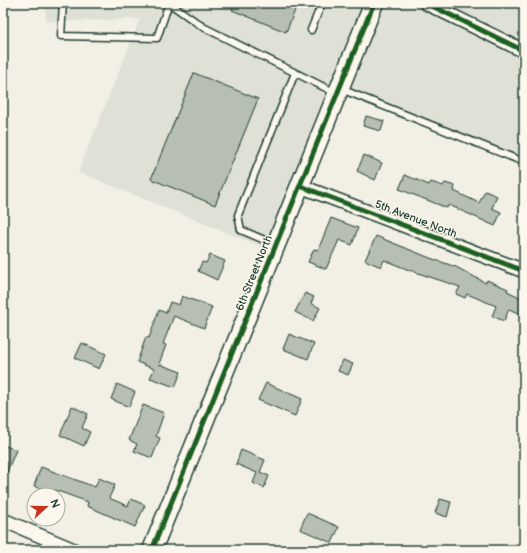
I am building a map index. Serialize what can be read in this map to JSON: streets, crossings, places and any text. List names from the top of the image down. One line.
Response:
{"streets":{"street":["5th Avenue North","6th Street North"]},"crossings":[["5th Avenue North","6th Street North"]],"north":"right"}
